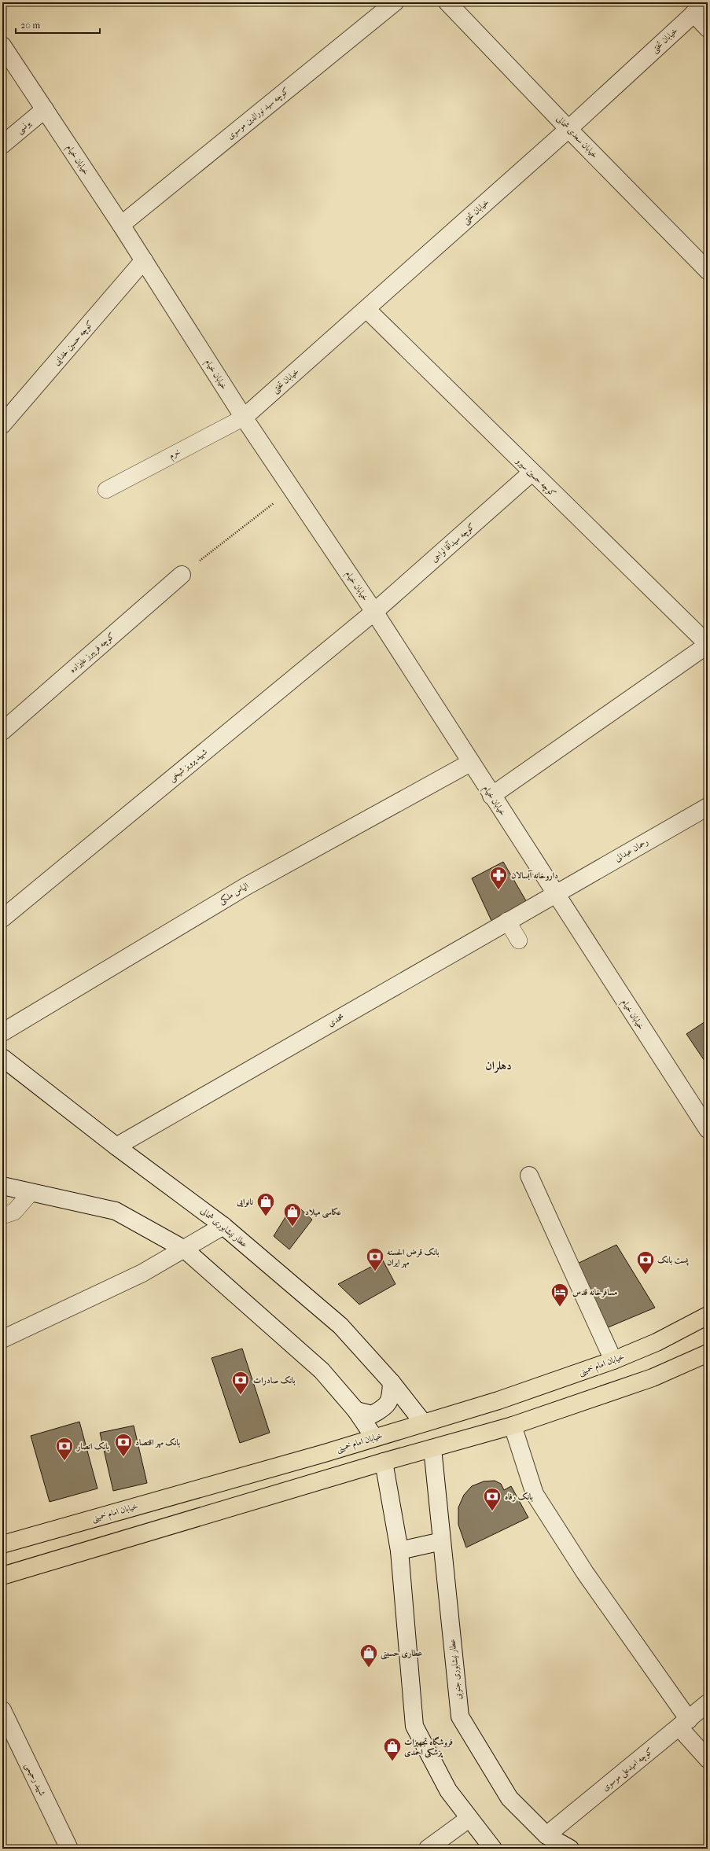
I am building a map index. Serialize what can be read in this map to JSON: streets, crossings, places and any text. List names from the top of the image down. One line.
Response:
{"streets":{"highway":["خیابان امام خمینی"],"street":["خیابان تختی","کوچه سید نورالدین موسوی","یونسی","خیابان سعدی شمالی","خیابان خیام","کوچه حسین خدایی","کوچه حسین سیرو","کوچه سیدآقا لواجی","کوچه فریبرز علیزاده","شهید پرویز شیخی","رحمان عبدالی","الیاس ملکی","محمدی","عطار نیشابوری شمالی","عطار نیشابوری جنوبی","کوچه امیدعلی موسوی","شهید رحیمی"],"lane":["خرم"]},"crossings":[["خیابان تختی","خیابان سعدی شمالی"],["خیابان تختی","خیابان خیام"],["خیابان تختی","خرم"],["خیابان تختی","کوچه حسین سیرو"],["کوچه سید نورالدین موسوی","خیابان خیام"],["یونسی","خیابان خیام"],["خیابان خیام","کوچه حسین خدایی"],["خیابان خیام","خرم"],["خیابان خیام","کوچه سیدآقا لواجی"],["خیابان خیام","شهید پرویز شیخی"],["خیابان خیام","رحمان عبدالی"],["خیابان خیام","الیاس ملکی"],["خیابان خیام","محمدی"],["کوچه حسین سیرو","کوچه سیدآقا لواجی"],["کوچه سیدآقا لواجی","شهید پرویز شیخی"],["رحمان عبدالی","محمدی"],["محمدی","عطار نیشابوری شمالی"],["عطار نیشابوری شمالی","خیابان امام خمینی"],["عطار نیشابوری جنوبی","کوچه امیدعلی موسوی"]],"districts":["دهلران"],"places":{"pharmacy":["داروخانه آبسالان"],"shop":["نانوایی","عکاسی میلاد","عطاری حسینی","فروشگاه تجهیزات پزشکی احمدی"],"bank":["بانک قرض الحسنه مهر ایران","پست بانک","بانک صادرات","بانک مهر اقتصاد","بانک انصار","بانک رفاه"],"hotel":["مسافرخانه قدس"]},"scale_bar":"20 m"}
